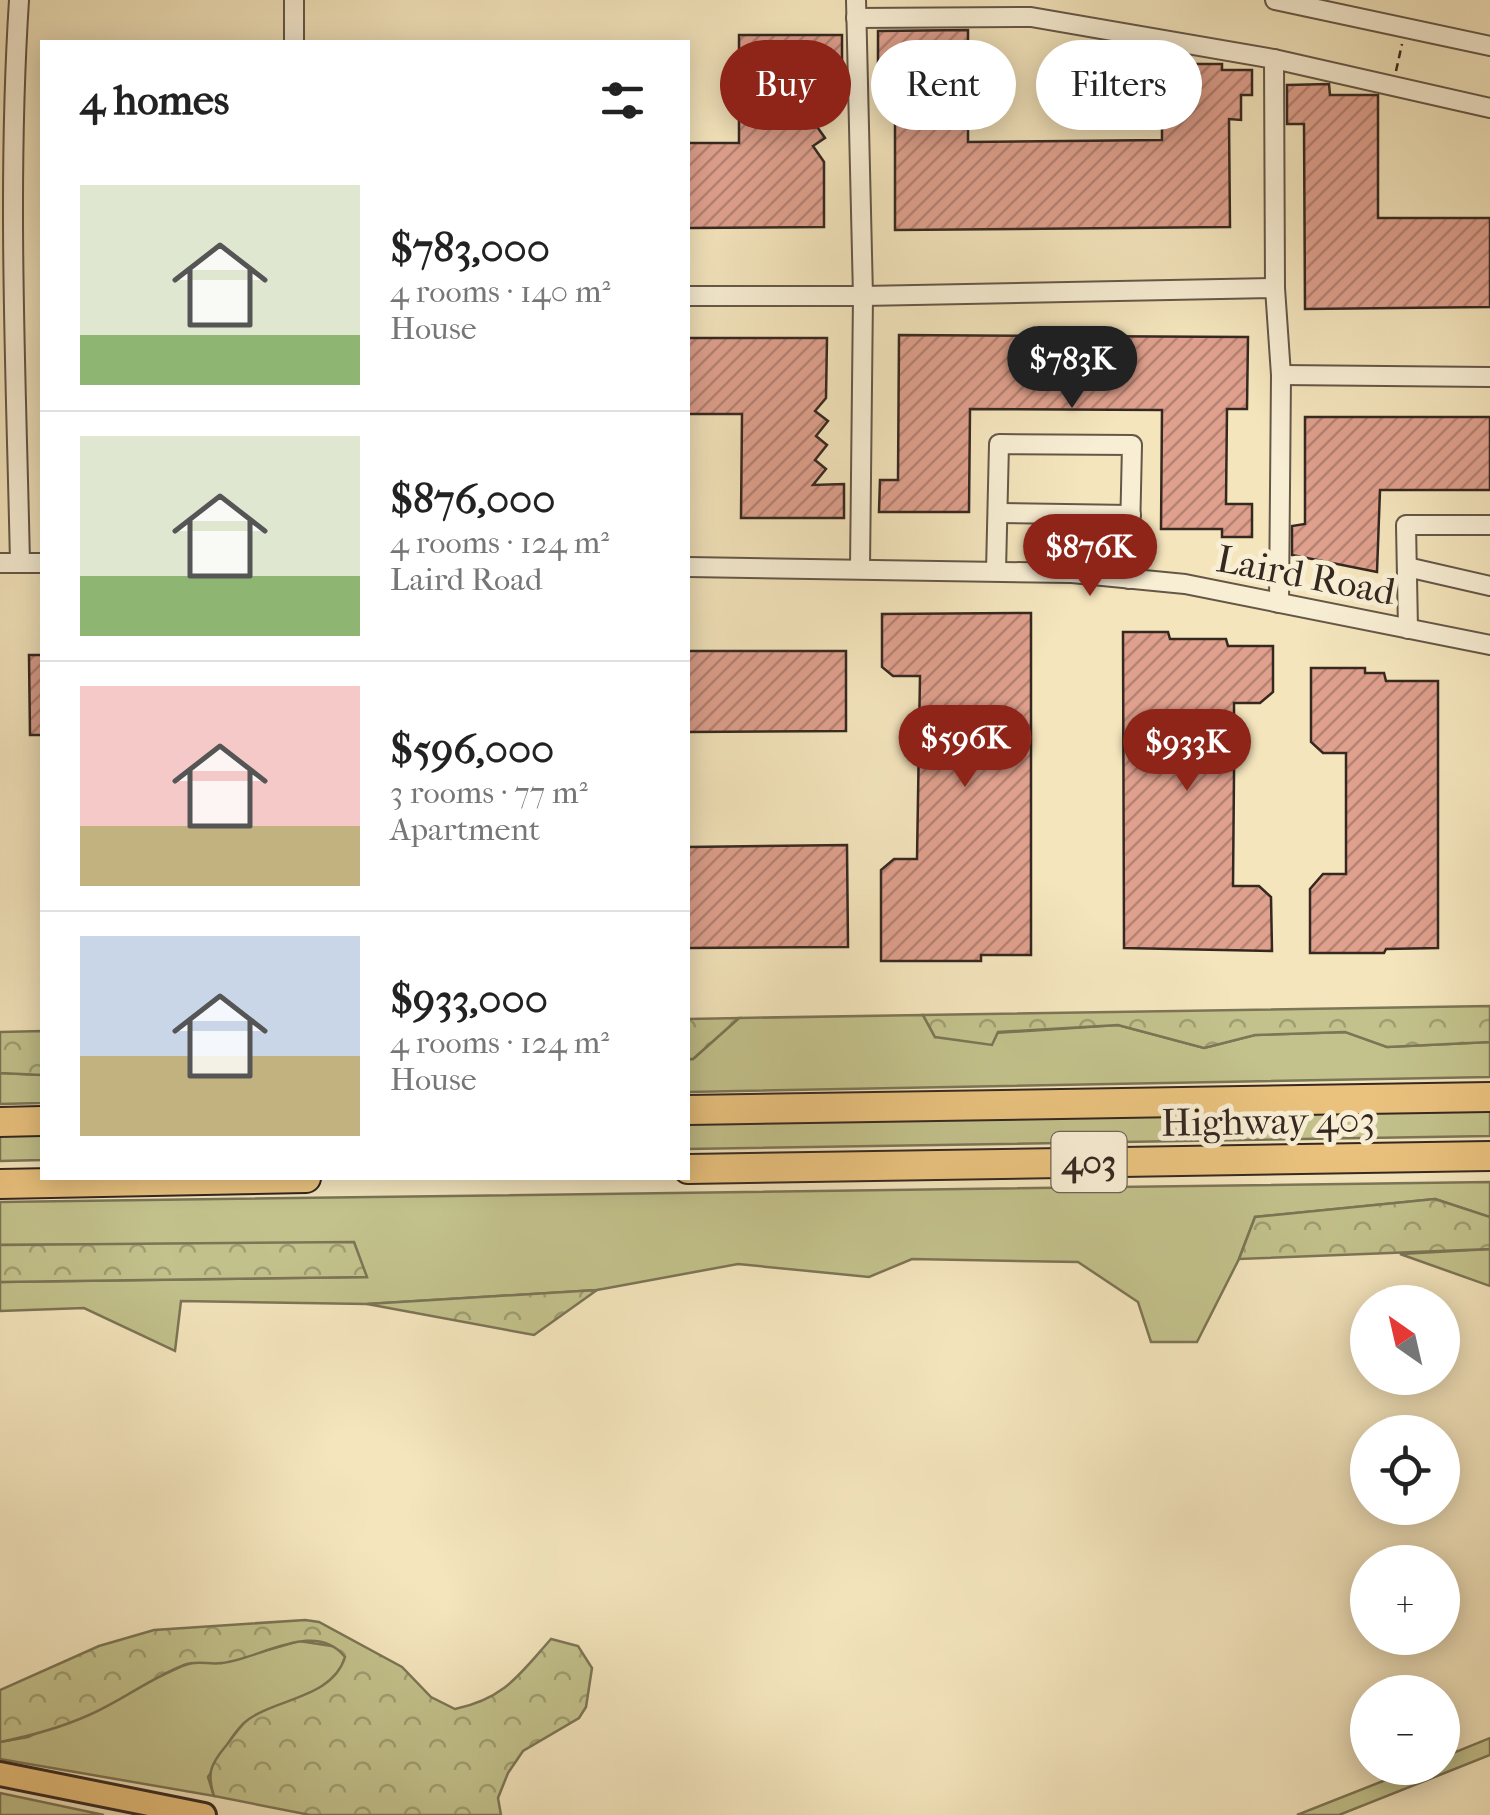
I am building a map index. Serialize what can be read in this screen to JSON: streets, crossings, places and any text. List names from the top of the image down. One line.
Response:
{"streets":{"highway":["Highway 403","403"],"street":["Laird Road"]},"north":"top left","page":{"chip":["Buy","Rent","Filters"],"heading":"4 homes","list":[{"name":"$783,000","note":"4 rooms · 140 m² · House"},{"name":"$876,000","note":"4 rooms · 124 m² · Laird Road"},{"name":"$596,000","note":"3 rooms · 77 m² · Apartment"},{"name":"$933,000","note":"4 rooms · 124 m² · House"}],"price":["$783K","$876K","$596K","$933K"],"map_buttons":["+","−"]}}
